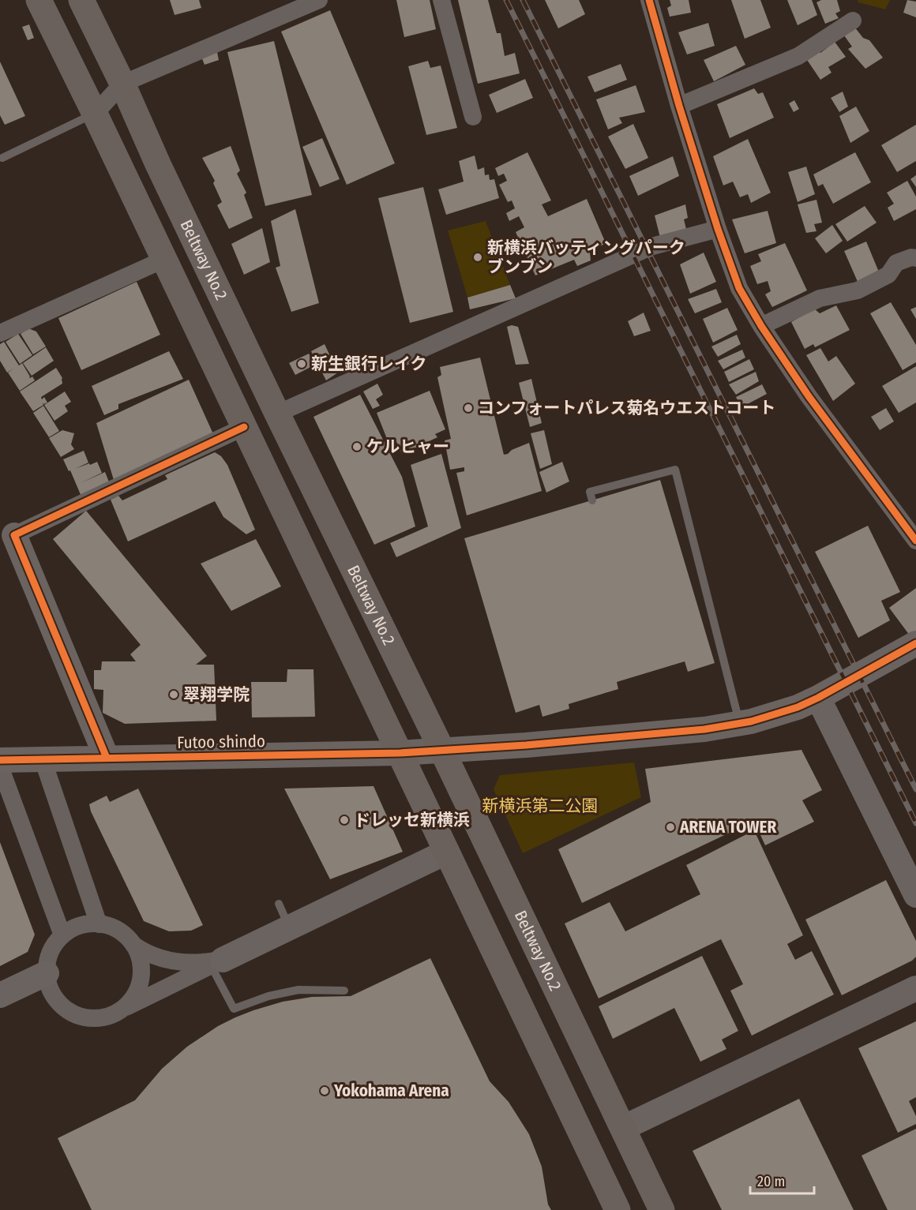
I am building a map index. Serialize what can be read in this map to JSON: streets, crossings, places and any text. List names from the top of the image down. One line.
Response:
{"streets":{"main road":["Beltway No.2"],"street":["Futoo shindo"]},"crossings":[["Beltway No.2","Futoo shindo"]],"parks":["新横浜第二公園"],"places":["新横浜バッティングパーク ブンブン","新生銀行レイク","コンフォートパレス菊名ウエストコート","ケルヒャー","翠翔学院","ドレッセ新横浜","ARENA TOWER","Yokohama Arena"],"scale_bar":"20 m"}
